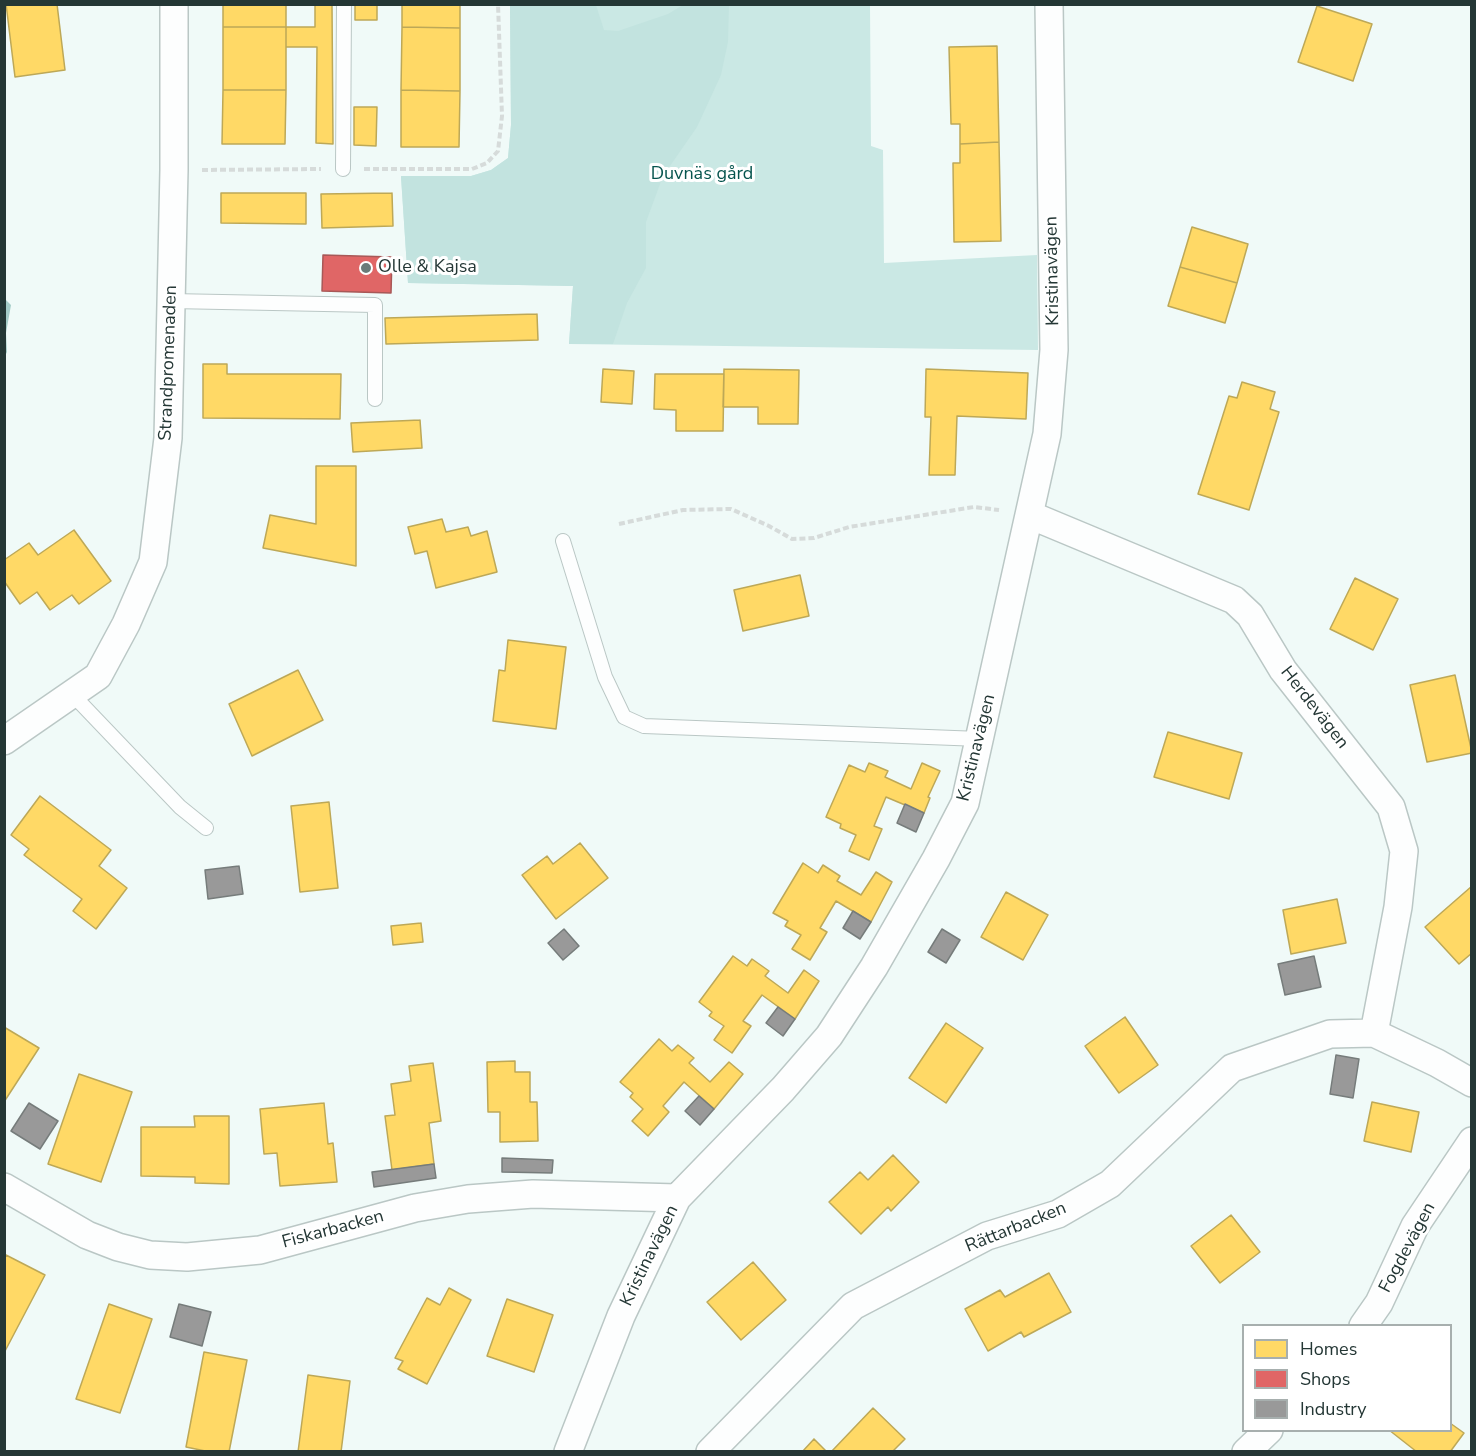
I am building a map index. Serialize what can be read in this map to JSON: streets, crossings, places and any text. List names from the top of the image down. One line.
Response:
{"streets":{"street":["Kristinavägen","Strandpromenaden","Herdevägen","Rättarbacken","Fiskarbacken","Fogdevägen"]},"crossings":[["Kristinavägen","Herdevägen"],["Kristinavägen","Fiskarbacken"],["Herdevägen","Rättarbacken"]],"parks":["Duvnäs gård"],"places":["Olle & Kajsa"],"legend":["Homes","Shops","Industry"]}
